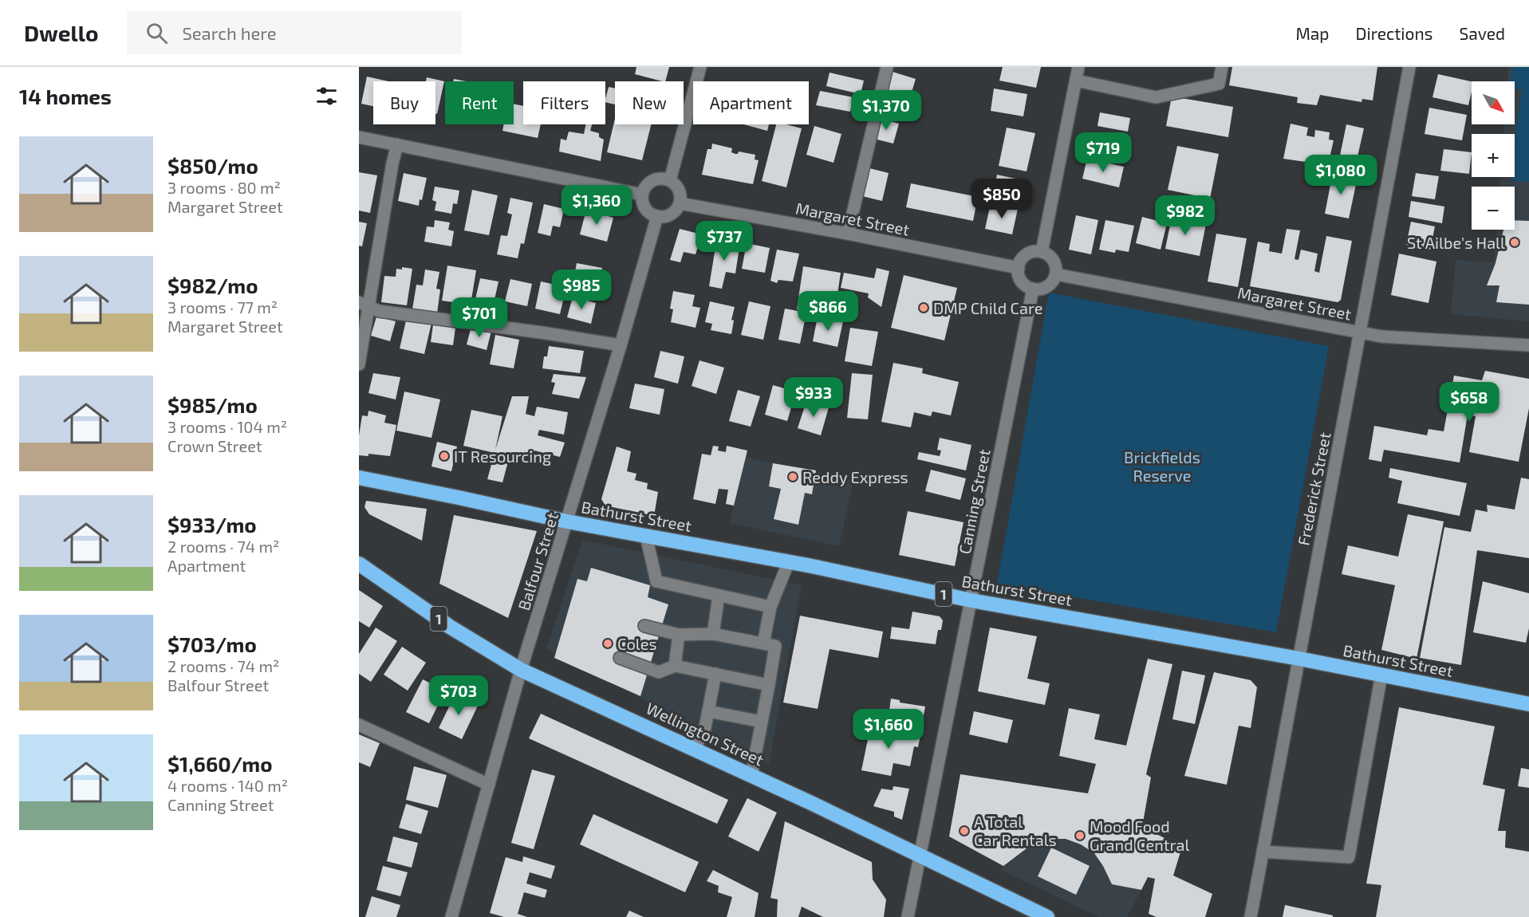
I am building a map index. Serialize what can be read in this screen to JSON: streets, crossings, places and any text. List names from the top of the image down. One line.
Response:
{"streets":{"highway":["Bathurst Street","1","Wellington Street"],"street":["Margaret Street","Frederick Street","Canning Street","Balfour Street"]},"crossings":[["Margaret Street","Frederick Street"],["Margaret Street","Canning Street"],["Margaret Street","Balfour Street"],["Frederick Street","Bathurst Street"],["Canning Street","Bathurst Street"],["Canning Street","Wellington Street"],["Bathurst Street","Balfour Street"],["Balfour Street","Wellington Street"]],"parks":["Brickfields Reserve"],"places":["St Ailbe's Hall","DMP Child Care","IT Resourcing","Reddy Express","Coles","A Total Car Rentals","Mood Food Grand Central"],"north":"bottom right","page":{"header":"Dwello","search":"Search here","nav":["Map","Directions","Saved"],"heading":"14 homes","map_buttons":["+","−"],"chip":["Buy","Rent","Filters","New","Apartment"],"price":["$1,370","$719","$1,080","$850","$1,360","$982","$737","$985","$866","$701","$933","$658","$703","$1,660"],"list":[{"name":"$850/mo","note":"3 rooms · 80 m² · Margaret Street"},{"name":"$982/mo","note":"3 rooms · 77 m² · Margaret Street"},{"name":"$985/mo","note":"3 rooms · 104 m² · Crown Street"},{"name":"$933/mo","note":"2 rooms · 74 m² · Apartment"},{"name":"$703/mo","note":"2 rooms · 74 m² · Balfour Street"},{"name":"$1,660/mo","note":"4 rooms · 140 m² · Canning Street"}]}}
